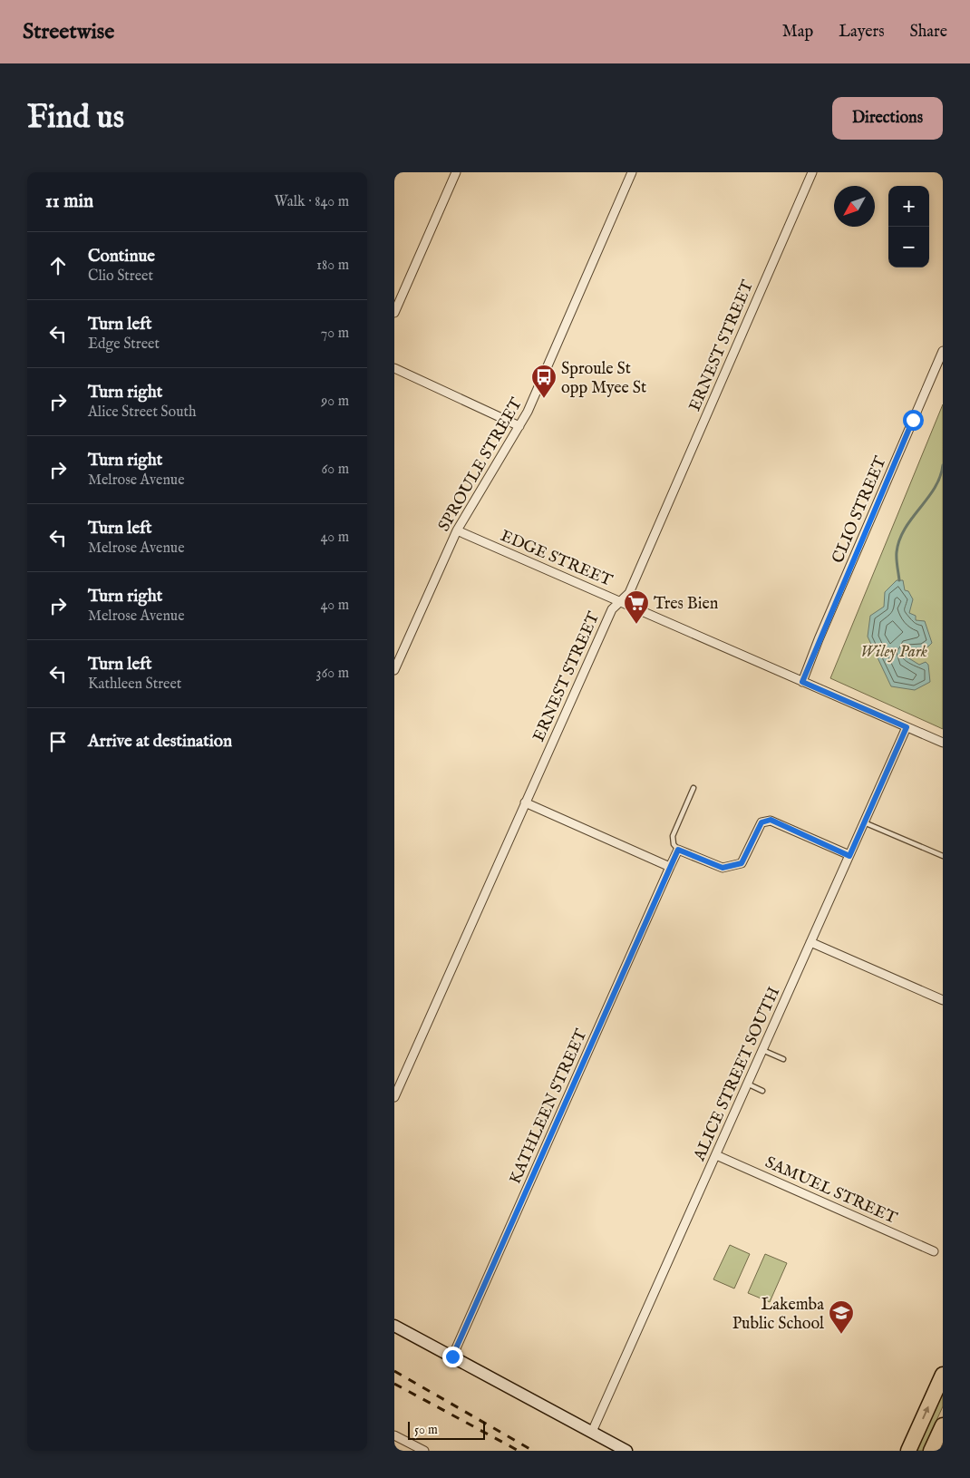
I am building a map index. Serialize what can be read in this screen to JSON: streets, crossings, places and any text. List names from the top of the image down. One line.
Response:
{"streets":{"street":["ERNEST STREET","SPROULE STREET","CLIO STREET","EDGE STREET","ALICE STREET SOUTH","KATHLEEN STREET","SAMUEL STREET"]},"crossings":[["ERNEST STREET","EDGE STREET"],["SPROULE STREET","EDGE STREET"],["CLIO STREET","EDGE STREET"],["EDGE STREET","ALICE STREET SOUTH"],["ALICE STREET SOUTH","SAMUEL STREET"]],"parks":["Wiley Park"],"places":{"bus stop":["Sproule St opp Myee St"],"supermarket":["Tres Bien"],"school or university":["Lakemba Public School"]},"scale_bar":"50 m","north":"bottom left","page":{"header":"Streetwise","nav":["Map","Layers","Share"],"buttons":"Directions","title":"Find us","heading":["11 min","Walk · 840 m"],"map_buttons":["+","−"],"list":[["Continue","Clio Street","180 m"],["Turn left","Edge Street","70 m"],["Turn right","Alice Street South","90 m"],["Turn right","Melrose Avenue","60 m"],["Turn left","Melrose Avenue","40 m"],["Turn right","Melrose Avenue","40 m"],["Turn left","Kathleen Street","360 m"],"Arrive at destination"],"scale":"50 m"}}
